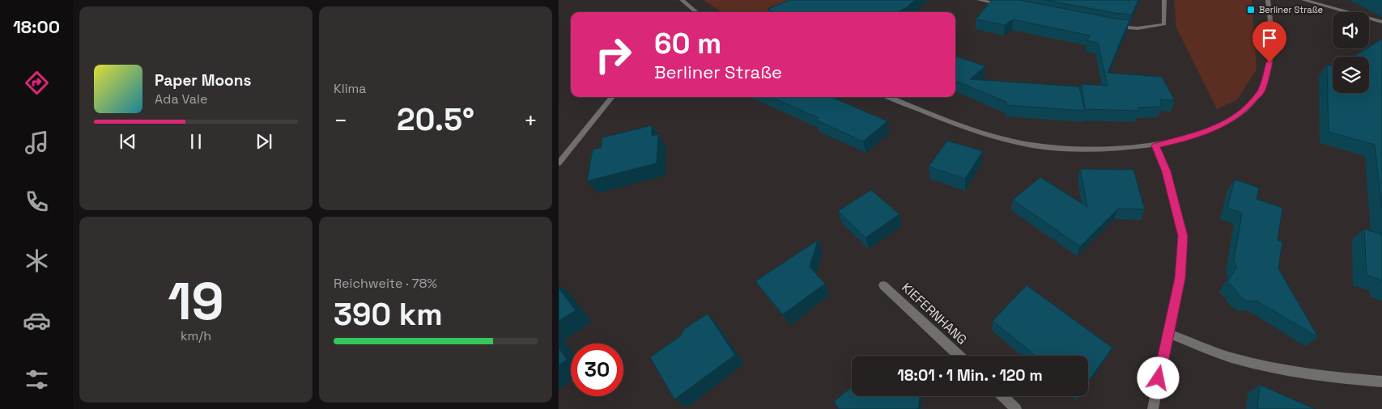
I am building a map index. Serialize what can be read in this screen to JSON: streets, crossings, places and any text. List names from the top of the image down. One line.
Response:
{"streets":{"street":["KIEFERNHANG"]},"places":{"transit":["Berliner Straße"]},"page":{"tabs":"18:00","tile":["Klima",["19","km/h"],["Reichweite · 78%","390 km"]],"turn":["60 m","Berliner Straße"],"song":["Paper Moons","Ada Vale"],"heat":["−","20.5°","+"],"limit":"30","trip":"18:01 · 1 Min. · 120 m"}}
